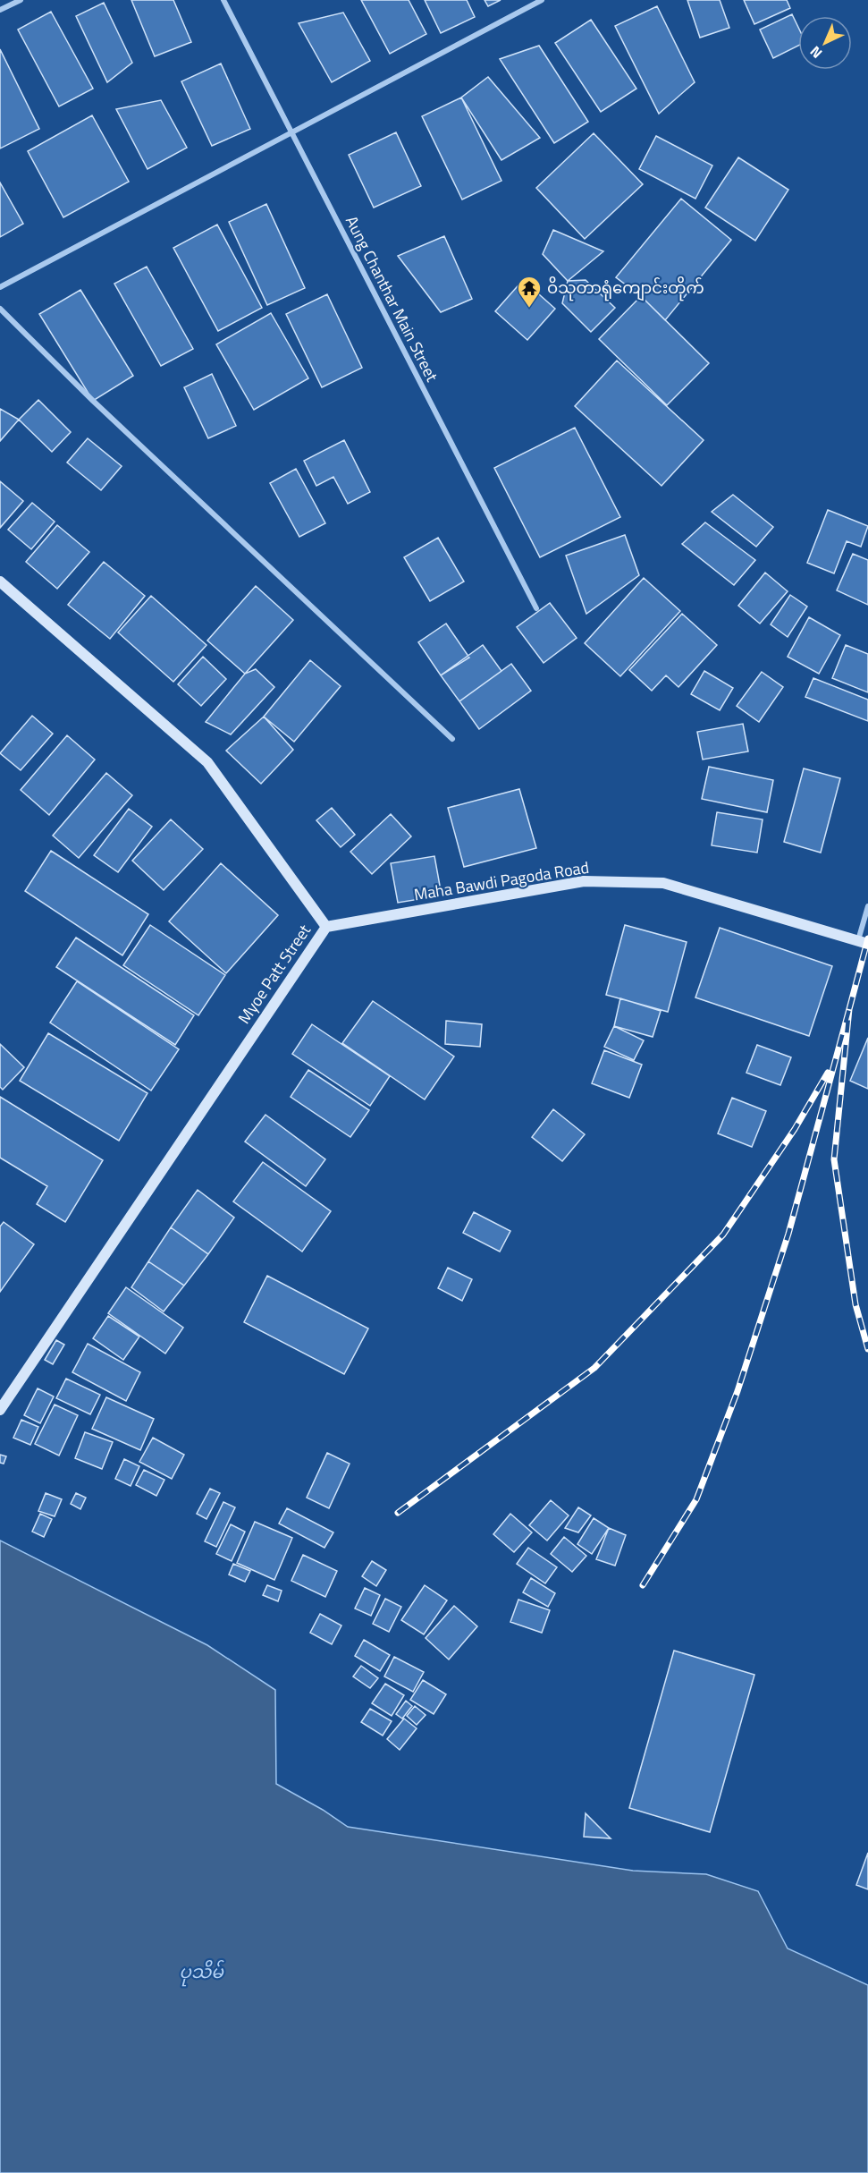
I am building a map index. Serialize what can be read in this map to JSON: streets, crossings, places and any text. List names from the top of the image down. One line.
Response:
{"streets":{"street":["Aung Chanthar Main Street","Maha Bawdi Pagoda Road","Myoe Patt Street"]},"crossings":[["Maha Bawdi Pagoda Road","Myoe Patt Street"]],"water":["ပုသိမ်"],"places":{"temple":["ဝိသုတာရုံကျောင်းတိုက်"]},"north":"bottom left"}
